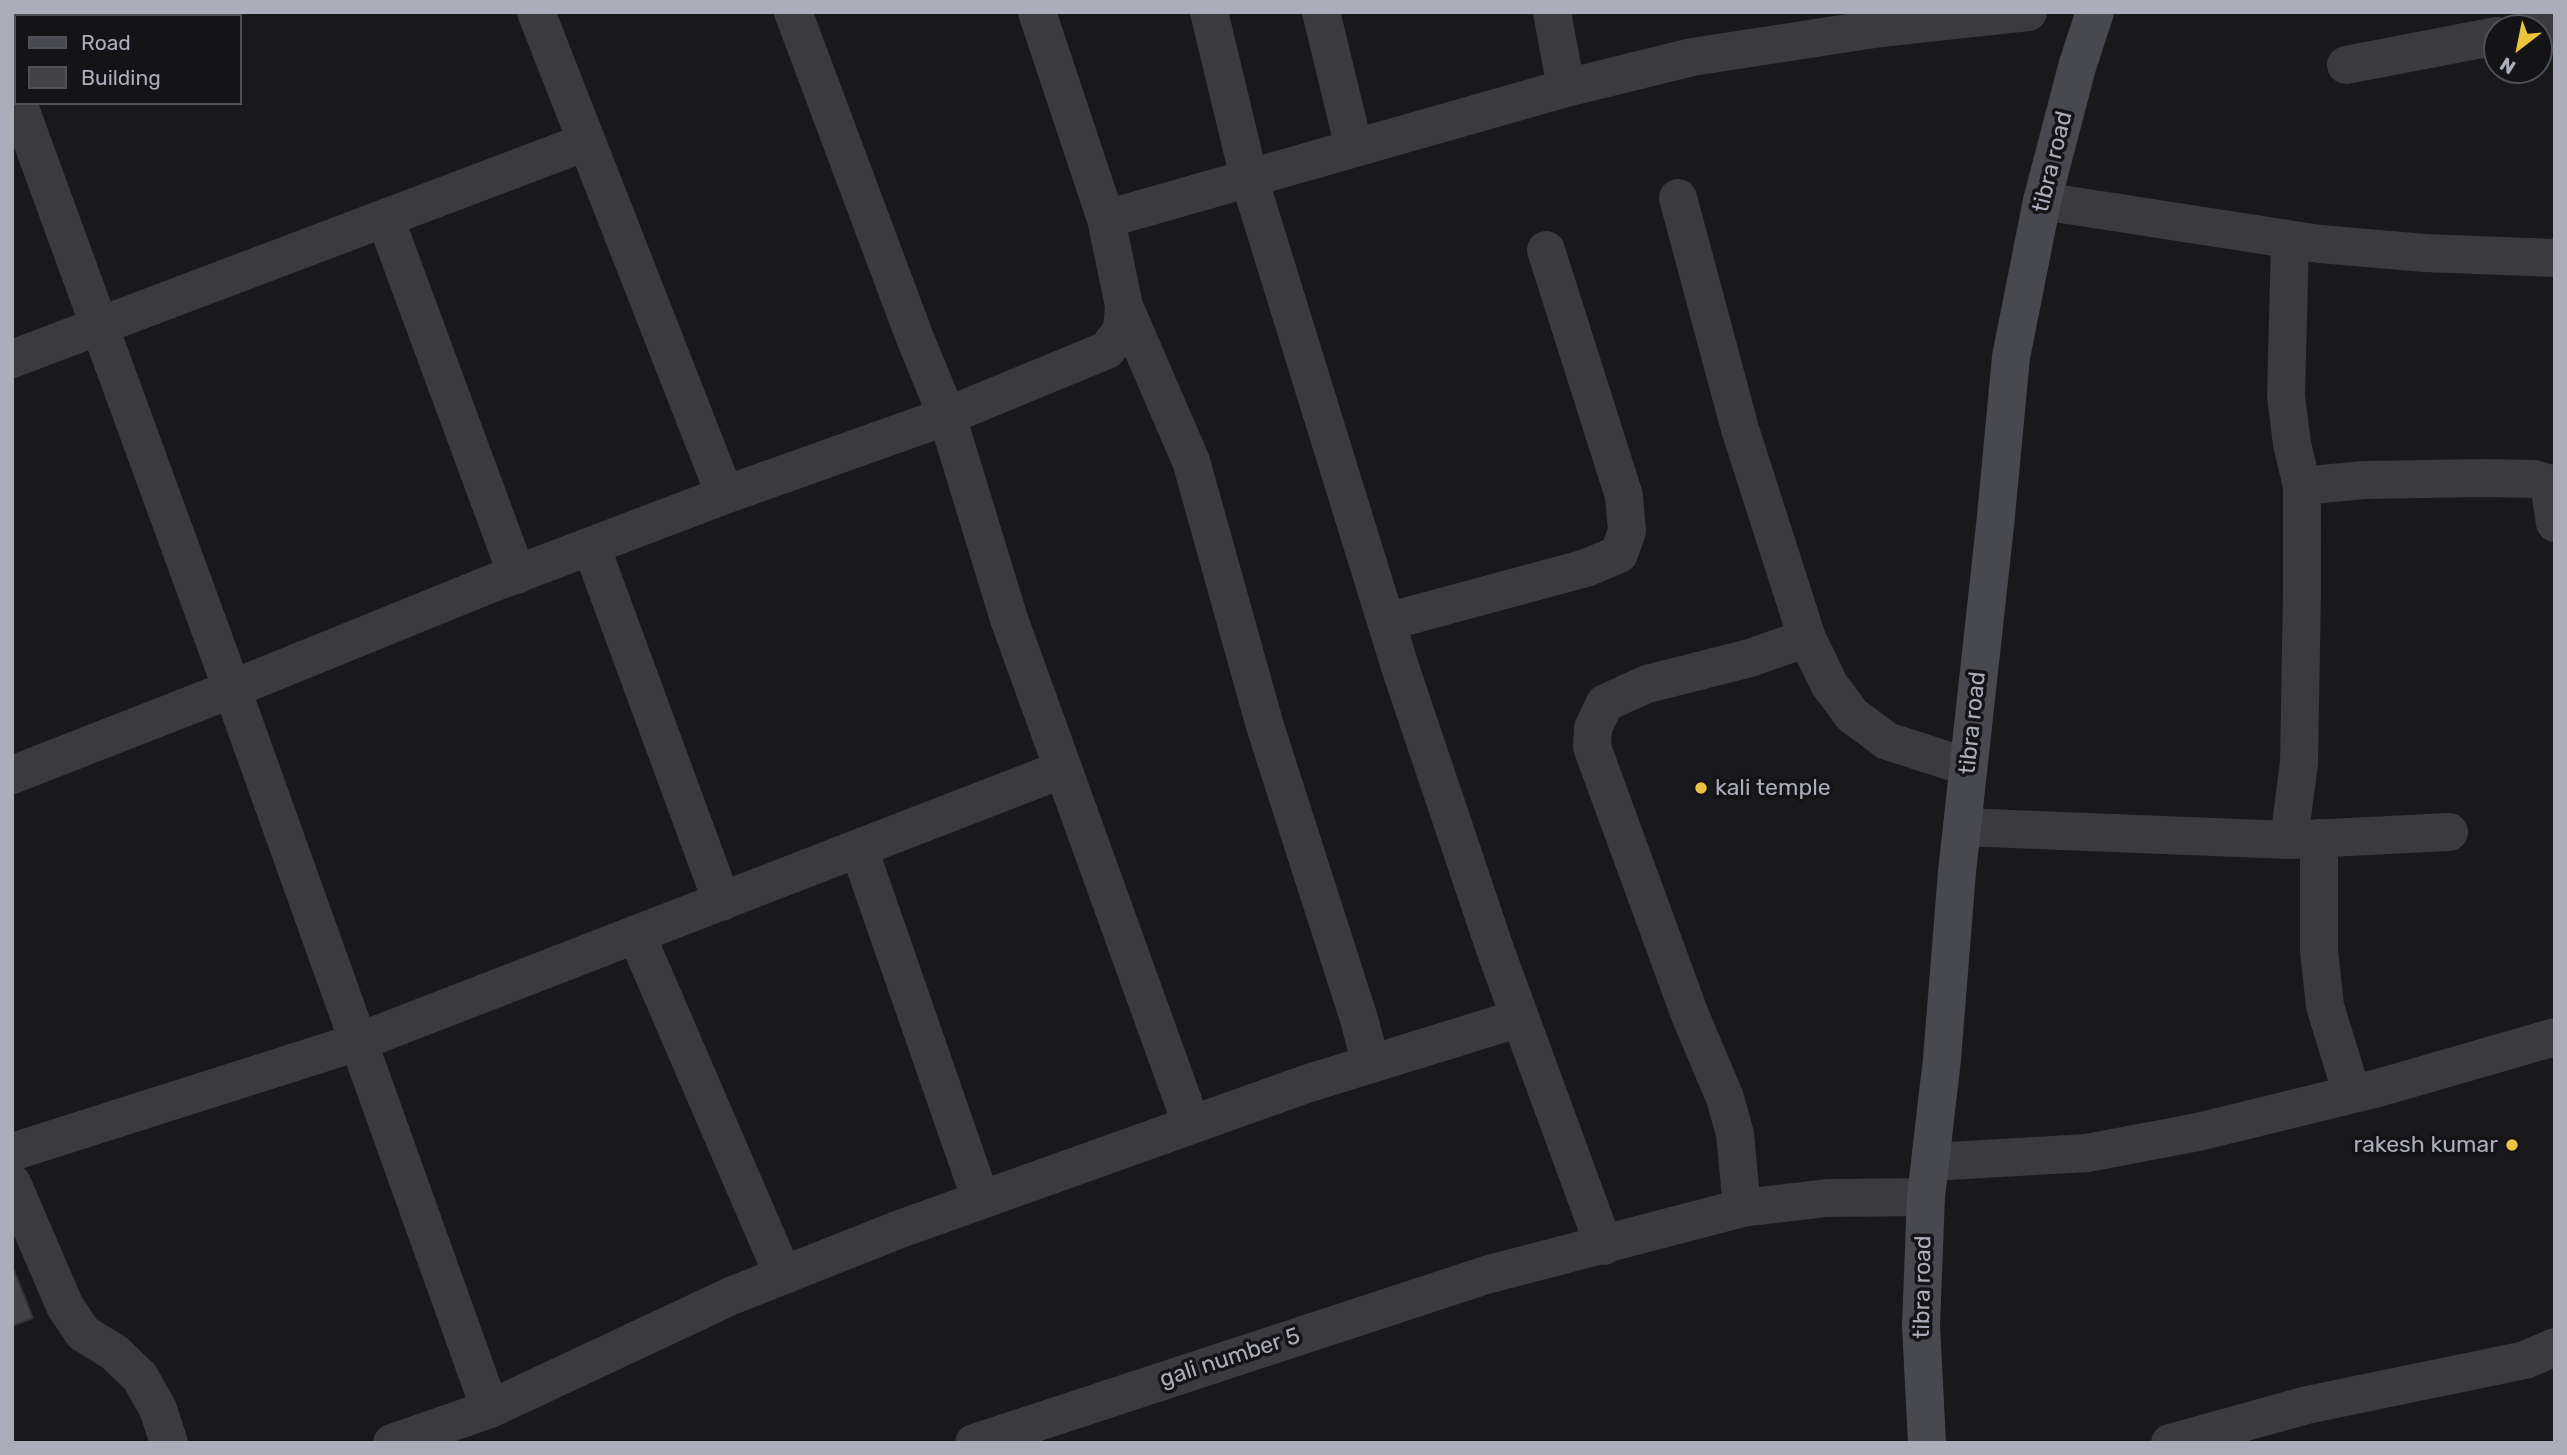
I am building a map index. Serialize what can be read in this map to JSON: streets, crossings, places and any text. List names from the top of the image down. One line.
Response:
{"streets":{"street":["tibra road","gali number 5"]},"crossings":[["tibra road","gali number 5"]],"places":["kali temple","rakesh kumar"],"legend":["Road","Building"],"north":"bottom left"}
